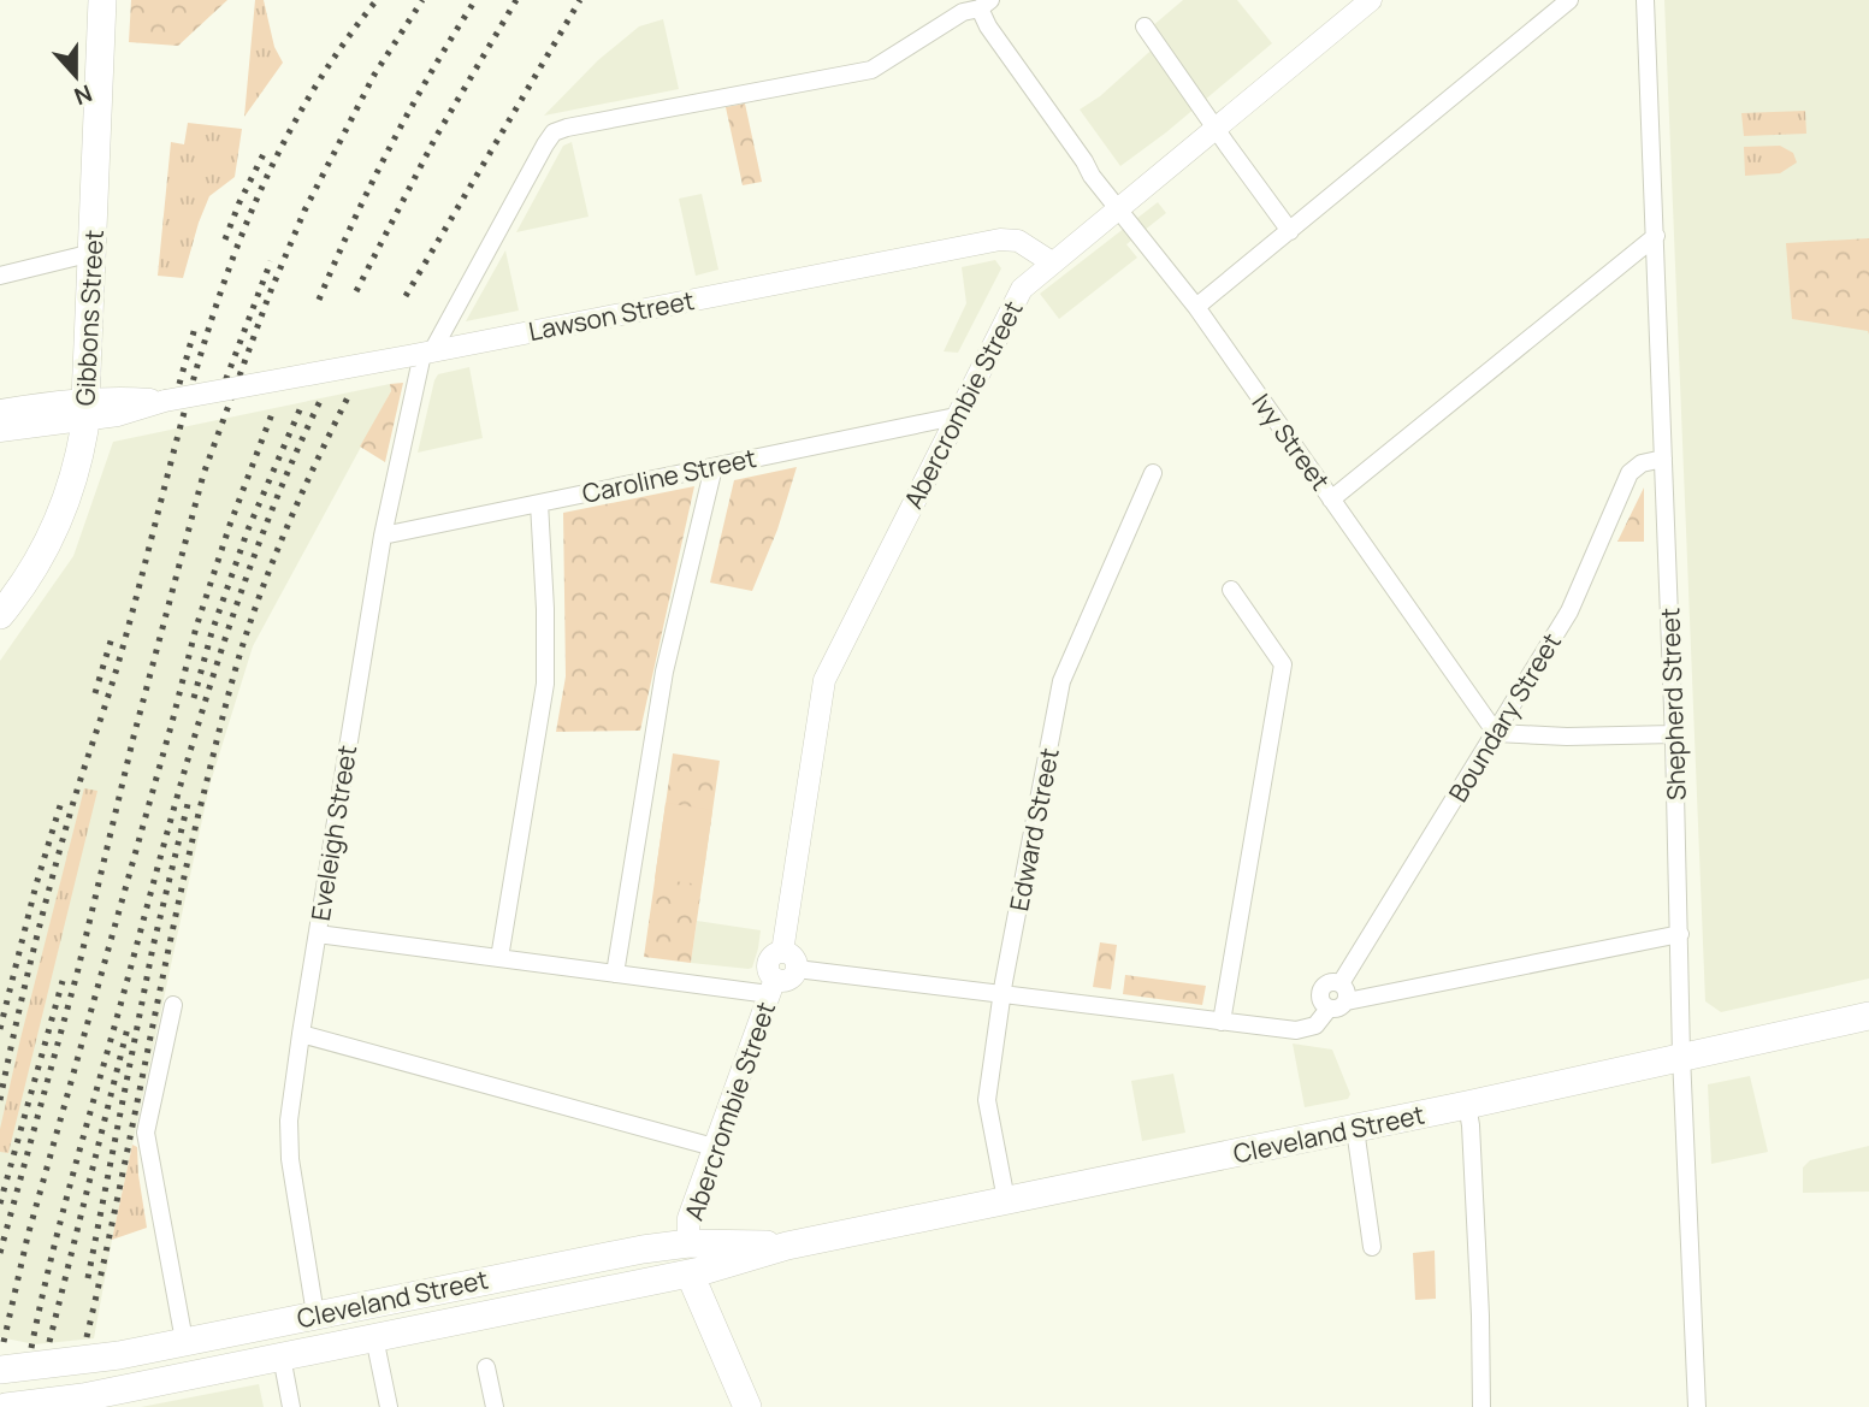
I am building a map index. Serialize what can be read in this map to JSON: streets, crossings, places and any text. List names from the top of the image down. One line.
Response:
{"streets":{"main road":["Gibbons Street","Cleveland Street"],"street":["Lawson Street","Abercrombie Street","Ivy Street","Caroline Street","Shepherd Street","Boundary Street","Edward Street","Eveleigh Street"]},"crossings":[["Lawson Street","Gibbons Street"],["Lawson Street","Abercrombie Street"],["Lawson Street","Eveleigh Street"],["Abercrombie Street","Ivy Street"],["Abercrombie Street","Caroline Street"],["Abercrombie Street","Cleveland Street"],["Ivy Street","Boundary Street"],["Ivy Street","Eveleigh Street"],["Caroline Street","Eveleigh Street"],["Shepherd Street","Boundary Street"],["Shepherd Street","Cleveland Street"],["Edward Street","Cleveland Street"],["Eveleigh Street","Cleveland Street"]],"north":"bottom"}
